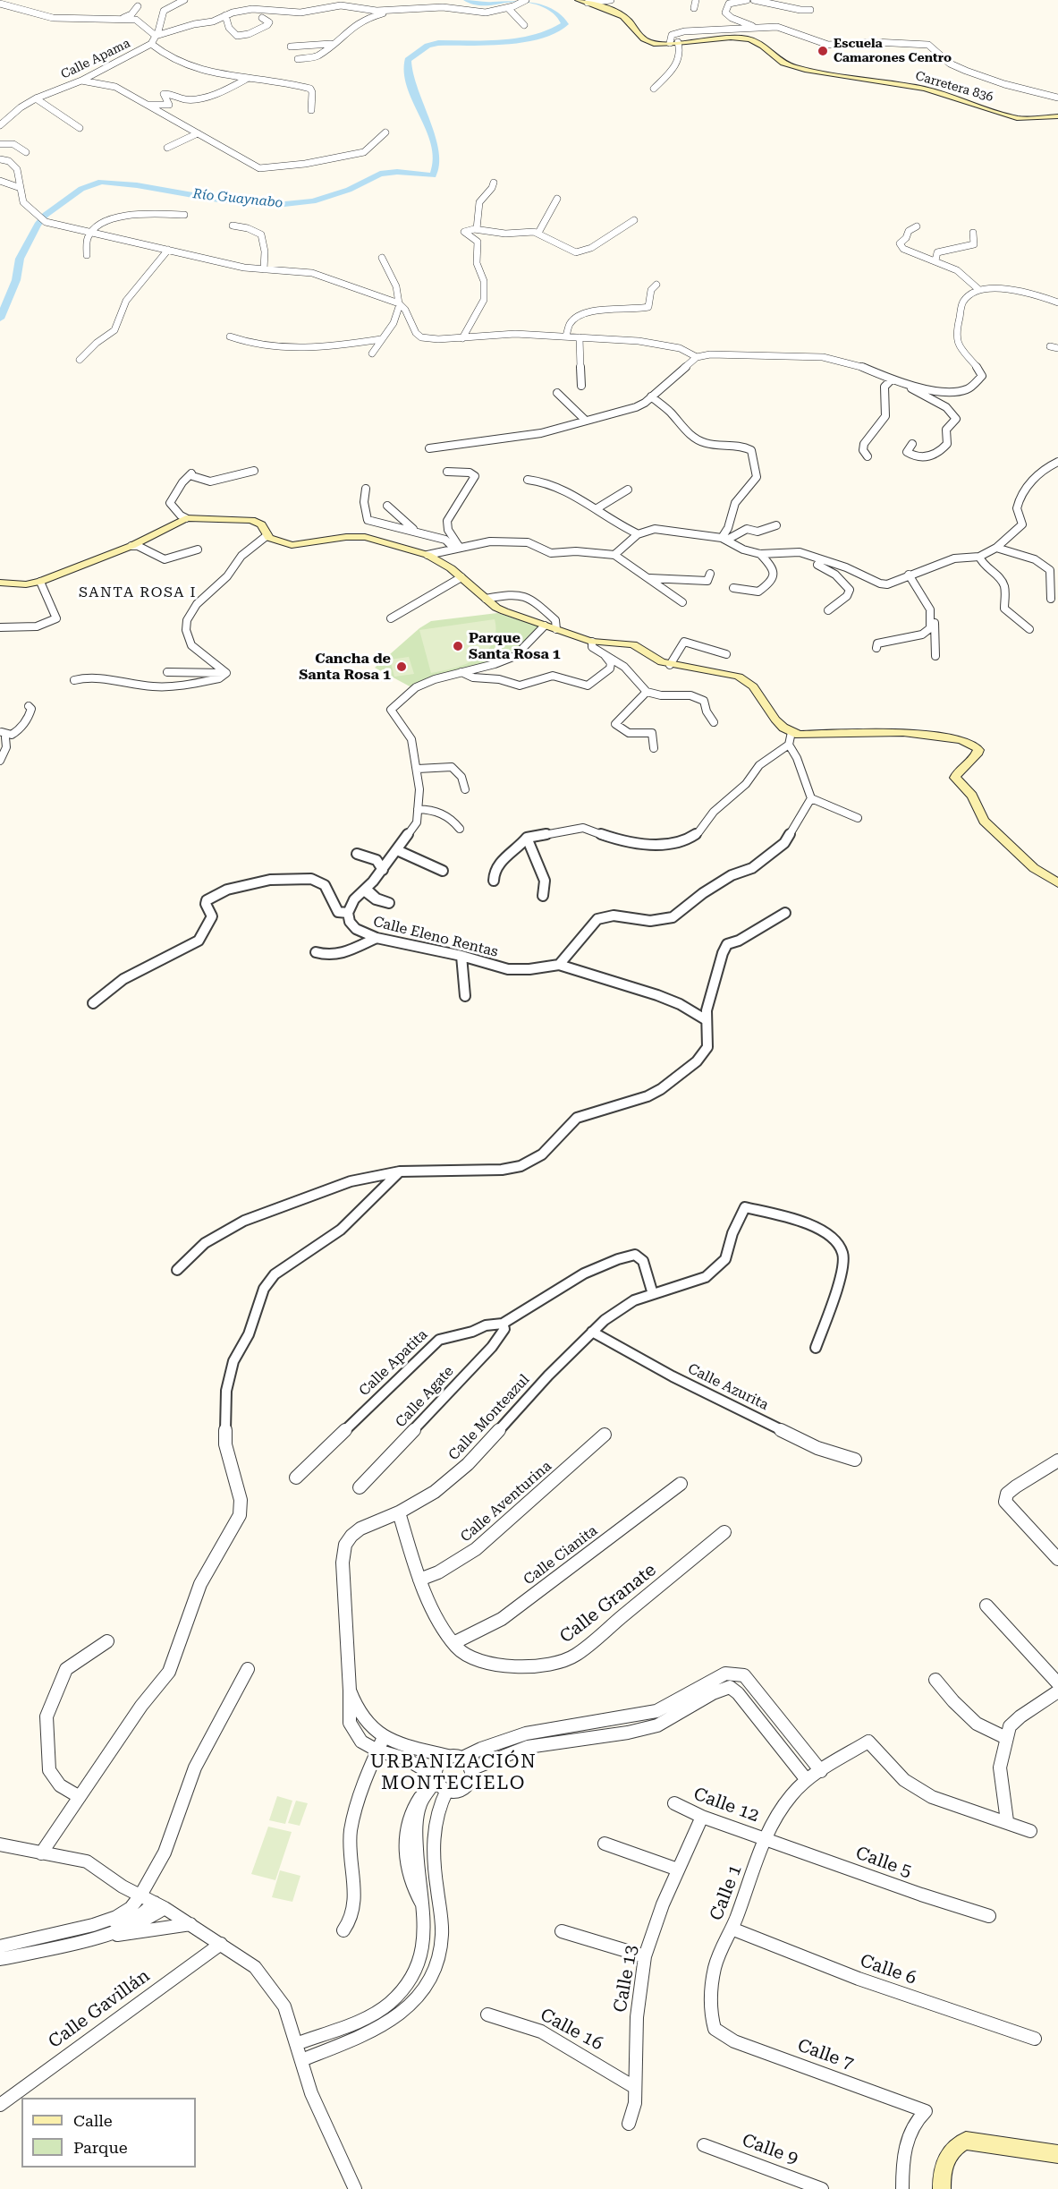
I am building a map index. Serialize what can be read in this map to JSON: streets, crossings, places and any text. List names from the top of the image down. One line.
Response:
{"streets":{"street":["Calle Apama","Carretera 836","Calle Eleno Rentas","Calle Apatita","Calle Azurita","Calle Agate","Calle Monteazul","Calle Aventurina","Calle Cianita","Calle Granate","Calle 12","Calle 5","Calle 1","Calle 6","Calle 13","Calle Gavillán","Calle 16","Calle 7","Calle 9"]},"crossings":[["Calle Apatita","Calle Agate"],["Calle Apatita","Calle Monteazul"],["Calle Azurita","Calle Monteazul"],["Calle Monteazul","Calle Granate"],["Calle Aventurina","Calle Granate"],["Calle Cianita","Calle Granate"],["Calle 12","Calle 5"],["Calle 12","Calle 1"],["Calle 12","Calle 13"],["Calle 5","Calle 1"],["Calle 1","Calle 6"],["Calle 1","Calle 7"],["Calle 13","Calle 16"]],"districts":["SANTA ROSA I","URBANIZACIÓN MONTECIELO"],"water":["Río Guaynabo"],"places":["Escuela Camarones Centro","Parque Santa Rosa 1","Cancha de Santa Rosa 1"],"legend":["Calle","Parque"]}
